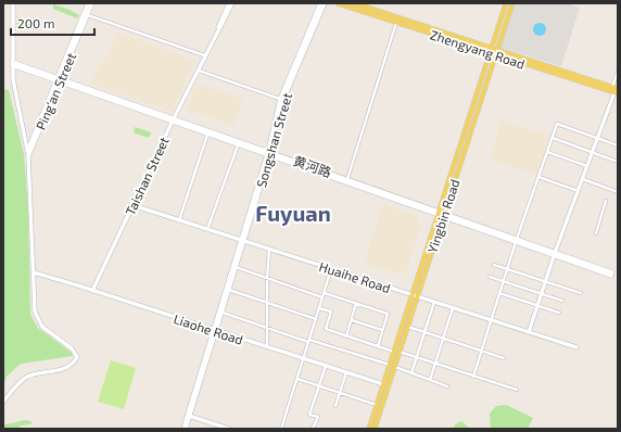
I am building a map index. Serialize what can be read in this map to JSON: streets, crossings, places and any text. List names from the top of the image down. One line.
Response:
{"streets":{"main road":["Zhengyang Road","Ping'an Street","Songshan Street","黄河路","Taishan Street","Yingbin Road","Huaihe Road","Liaohe Road"]},"crossings":[["Zhengyang Road","Yingbin Road"],["Ping'an Street","黄河路"],["Songshan Street","黄河路"],["Songshan Street","Huaihe Road"],["Songshan Street","Liaohe Road"],["黄河路","Taishan Street"],["黄河路","Yingbin Road"],["Taishan Street","Huaihe Road"],["Taishan Street","Liaohe Road"],["Yingbin Road","Huaihe Road"],["Yingbin Road","Liaohe Road"]],"districts":["Fuyuan"],"scale_bar":"200 m"}
